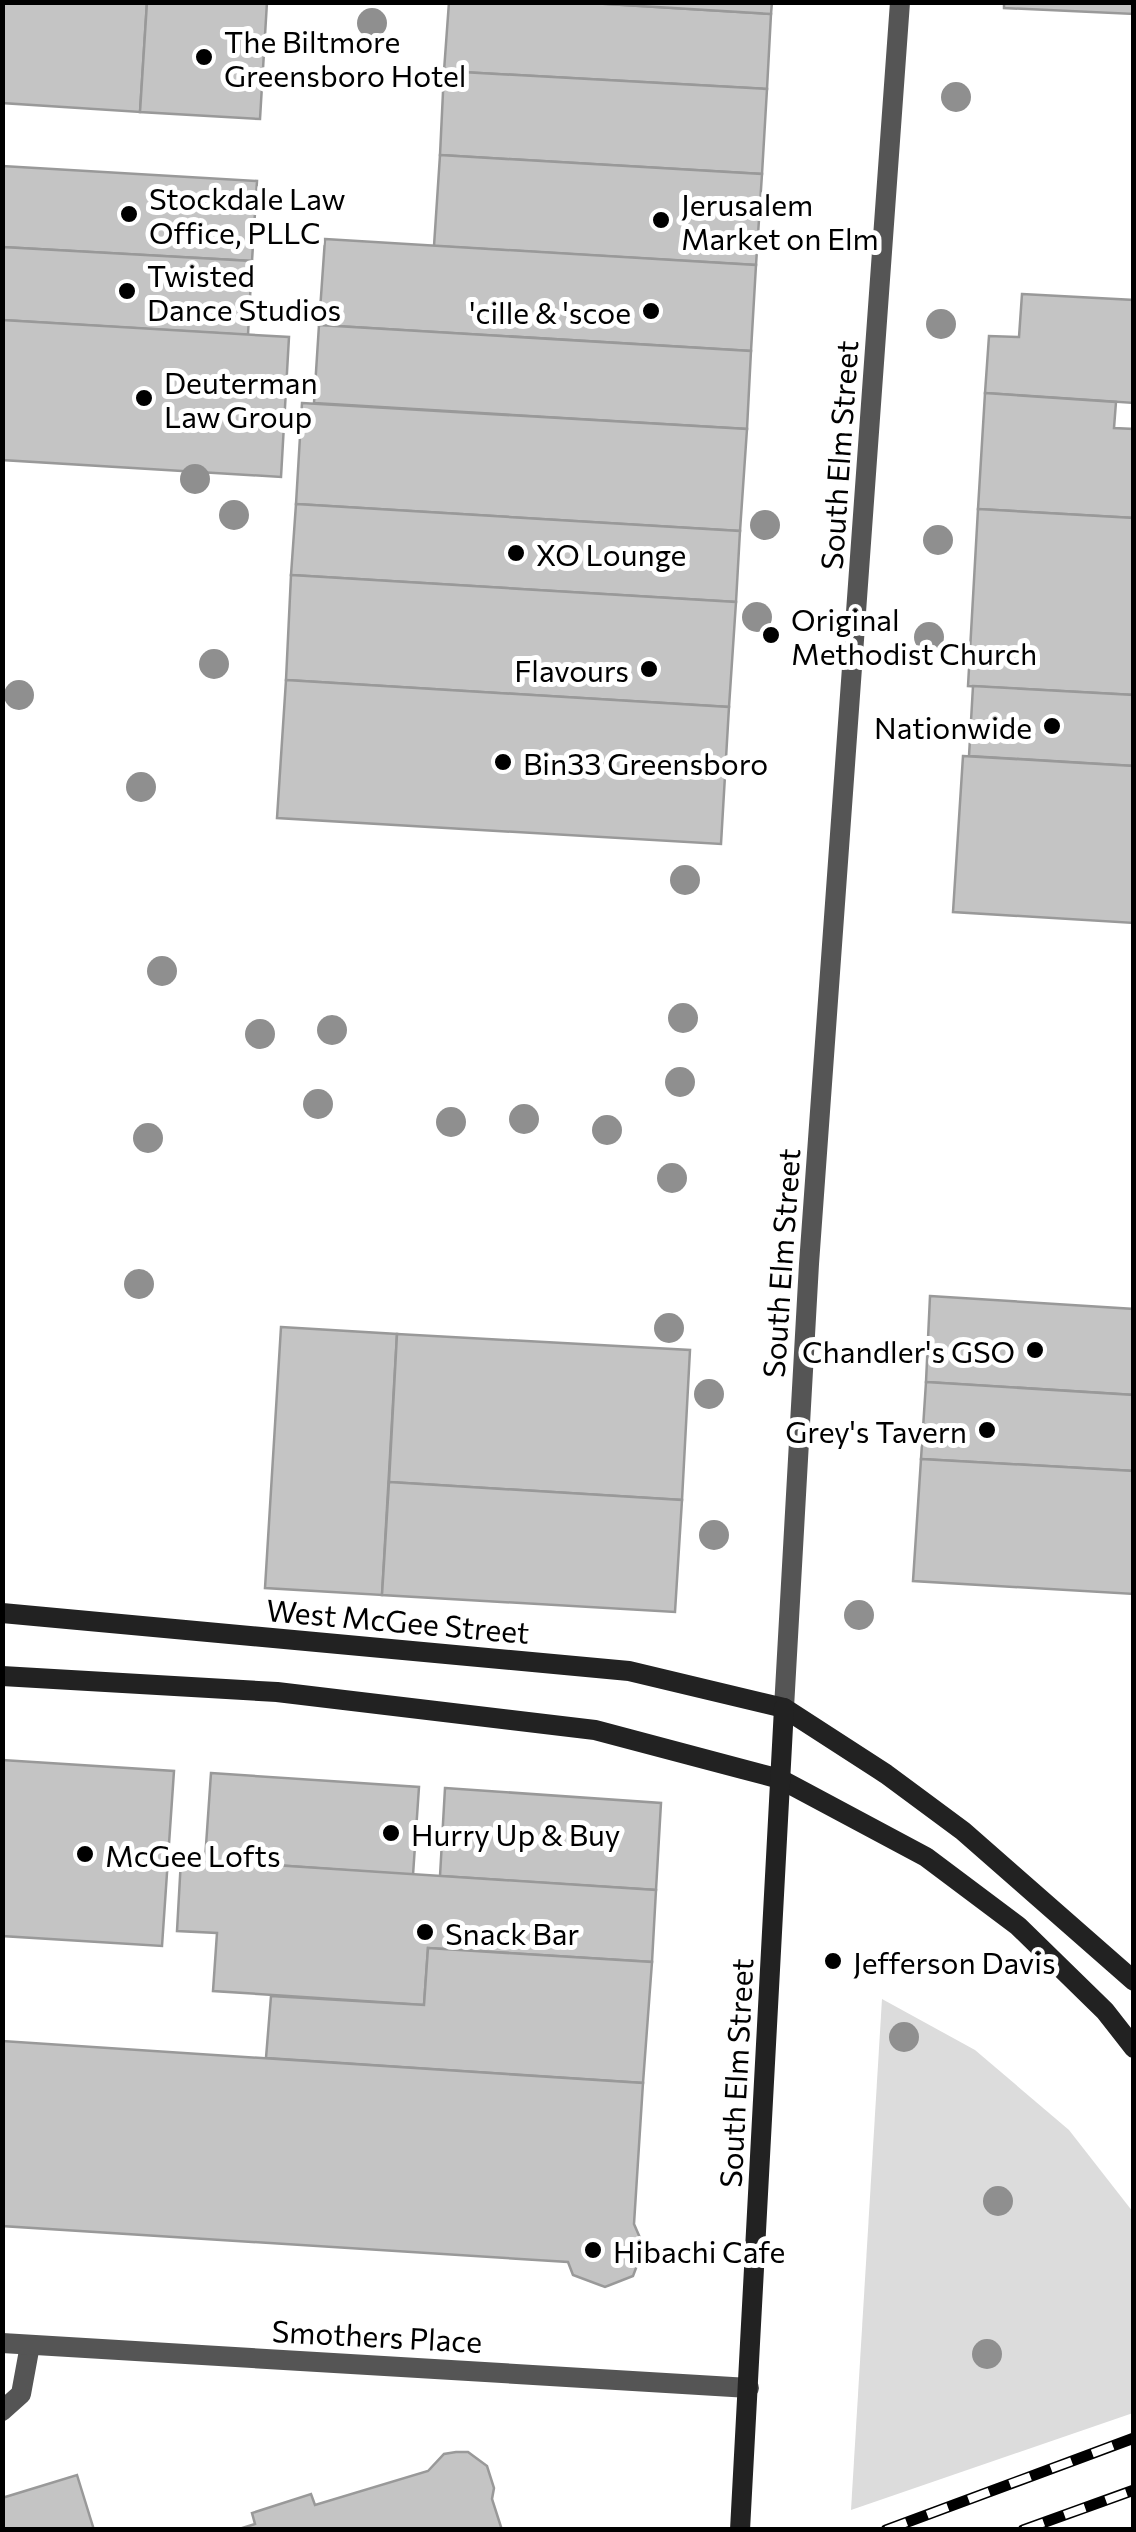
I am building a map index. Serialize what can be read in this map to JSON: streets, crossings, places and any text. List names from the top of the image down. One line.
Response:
{"streets":{"main road":["South Elm Street","West McGee Street"],"street":["Smothers Place"]},"crossings":[["South Elm Street","West McGee Street"],["South Elm Street","Smothers Place"]],"places":["The Biltmore Greensboro Hotel","Stockdale Law Office, PLLC","Jerusalem Market on Elm","Twisted Dance Studios","'cille & 'scoe","Deuterman Law Group","XO Lounge","Original Methodist Church","Flavours","Nationwide","Bin33 Greensboro","Chandler's GSO","Grey's Tavern","Hurry Up & Buy","McGee Lofts","Snack Bar","Jefferson Davis","Hibachi Cafe"]}
